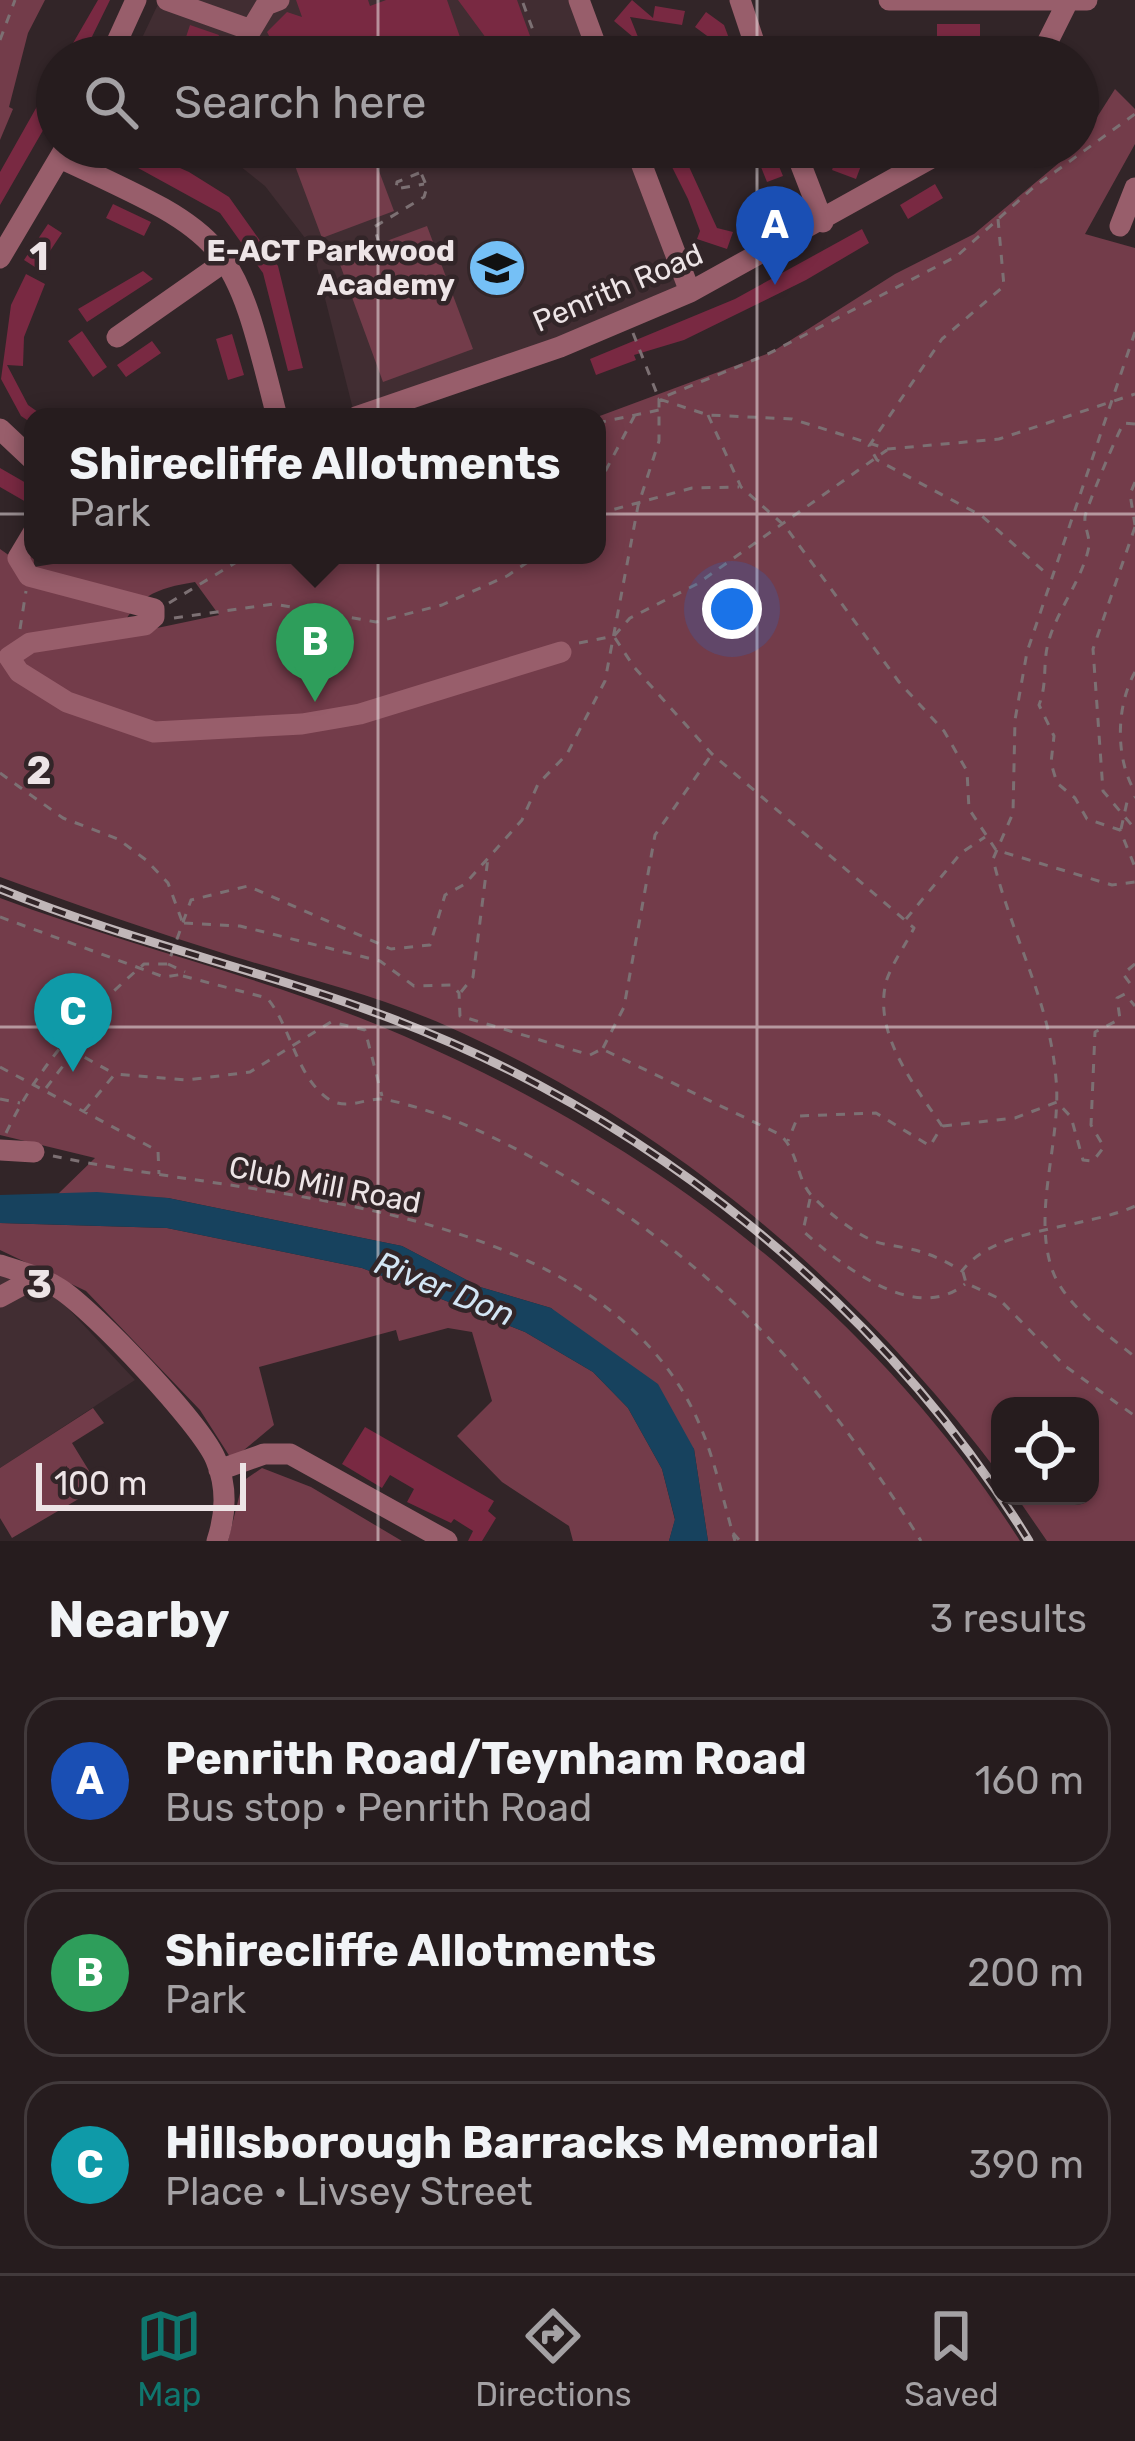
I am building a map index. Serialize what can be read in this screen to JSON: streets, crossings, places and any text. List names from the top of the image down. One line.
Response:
{"streets":{"street":["Penrith Road"],"path":["Club Mill Road"]},"water":["River Don"],"places":{"school or university":["E-ACT Parkwood Academy"]},"scale_bar":"100 m","page":{"search":"Search here","pins":["A","B","C"],"popup":["Shirecliffe Allotments","Park"],"scale":"100 m","heading":["Nearby","3 results"],"list":[{"mark":"A","name":"Penrith Road/Teynham Road","note":"Bus stop · Penrith Road","value":"160 m"},{"mark":"B","name":"Shirecliffe Allotments","note":"Park","value":"200 m"},{"mark":"C","name":"Hillsborough Barracks Memorial","note":"Place · Livsey Street","value":"390 m"}],"nav":["Map","Directions","Saved"]},"grid":{"rows":["1","2","3"]}}
